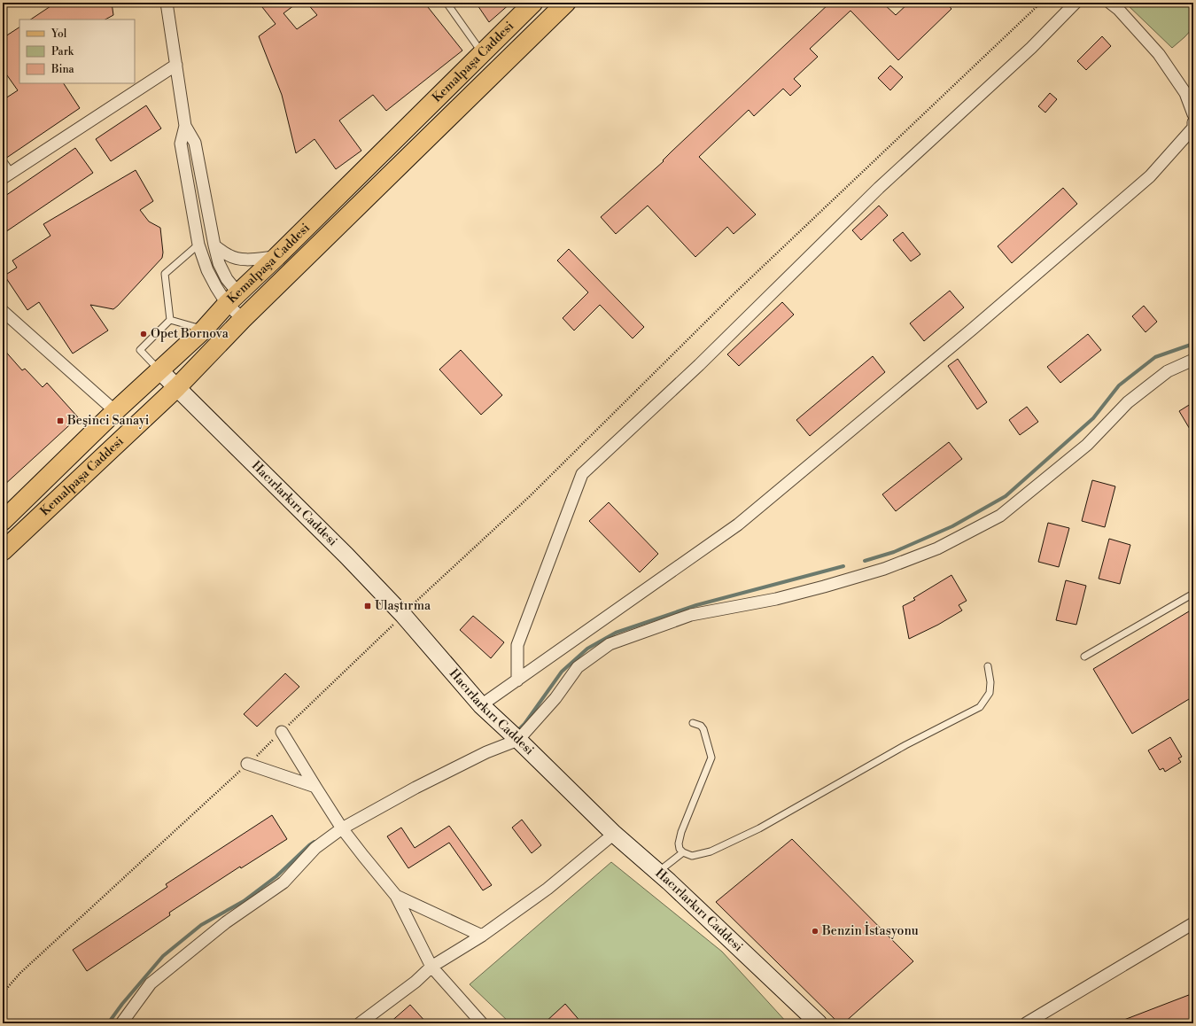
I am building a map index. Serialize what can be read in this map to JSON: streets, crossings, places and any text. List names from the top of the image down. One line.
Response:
{"streets":{"main road":["Kemalpaşa Caddesi"],"street":["Hacırlarkırı Caddesi"]},"crossings":[["Kemalpaşa Caddesi","Hacırlarkırı Caddesi"]],"places":{"other":["Opet Bornova","Benzin İstasyonu"],"transit":["Beşinci Sanayi","Ulaştırma"]},"legend":["Yol","Park","Bina"]}
